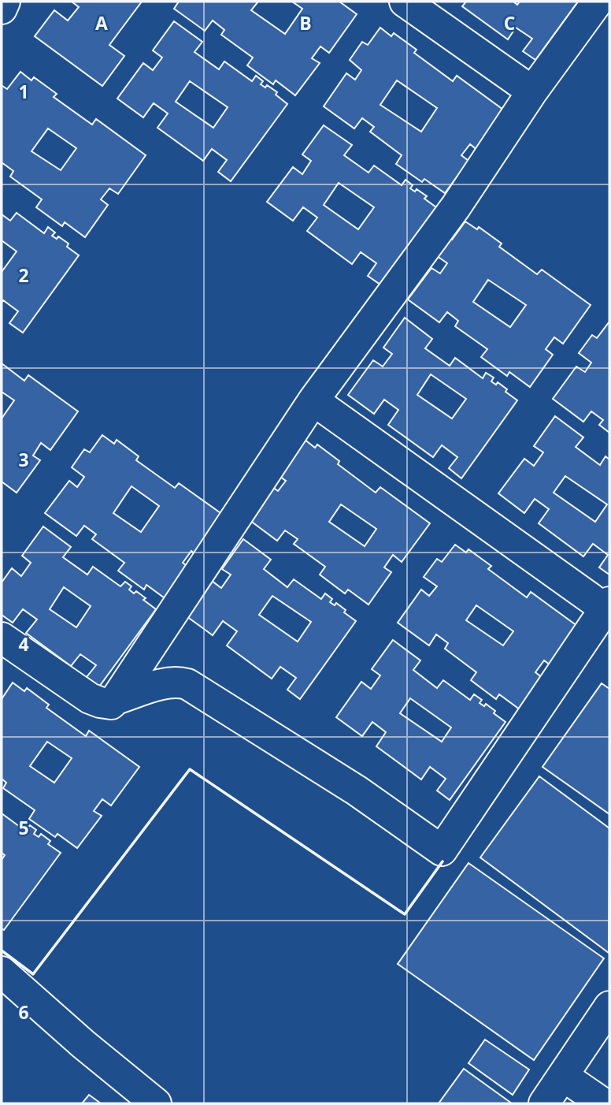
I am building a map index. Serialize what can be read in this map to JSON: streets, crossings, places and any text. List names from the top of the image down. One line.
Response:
{"grid":{"columns":["A","B","C"],"rows":["1","2","3","4","5","6"]}}
